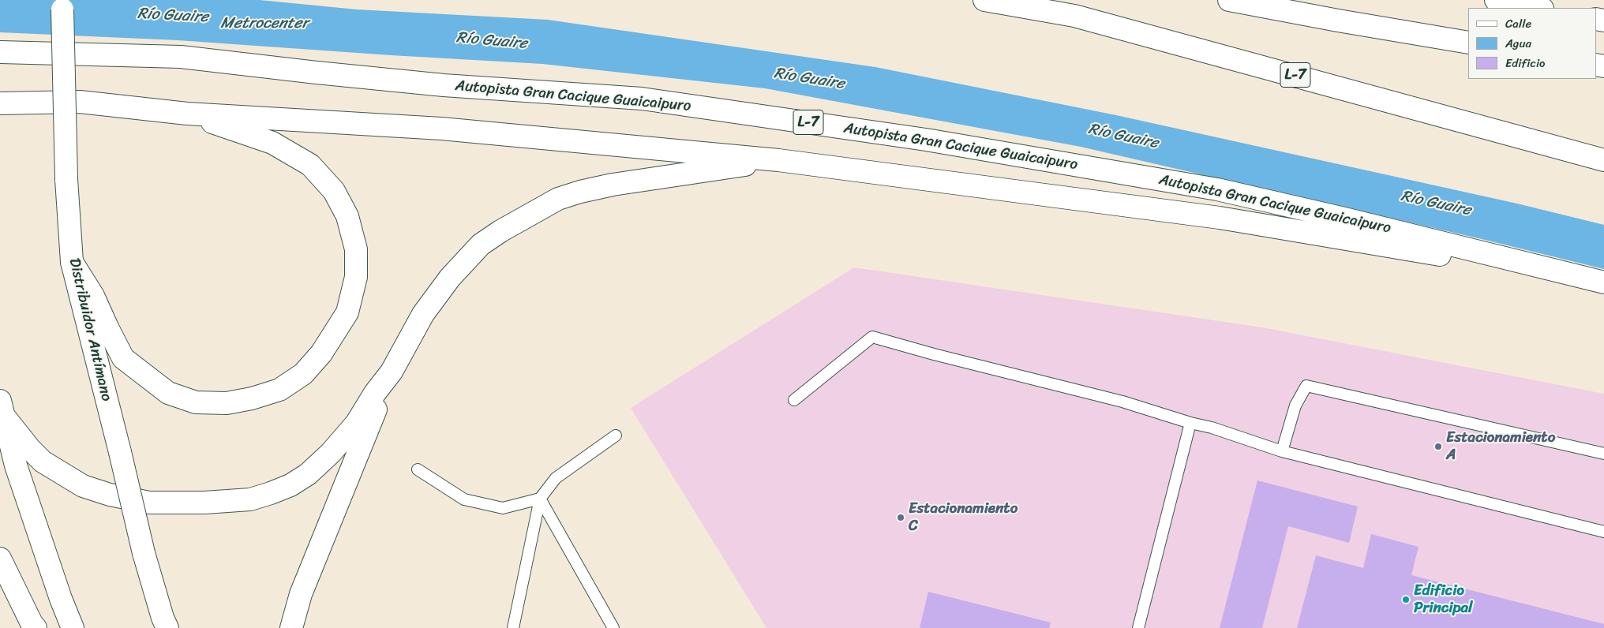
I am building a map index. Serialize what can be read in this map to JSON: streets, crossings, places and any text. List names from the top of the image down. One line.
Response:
{"streets":{"main road":["L-7","Autopista Gran Cacique Guaicaipuro","Distribuidor Antímano"]},"water":["Río Guaire","Metrocenter"],"places":["Estacionamiento A","Estacionamiento C","Edificio Principal"],"legend":["Calle","Agua","Edificio"]}
